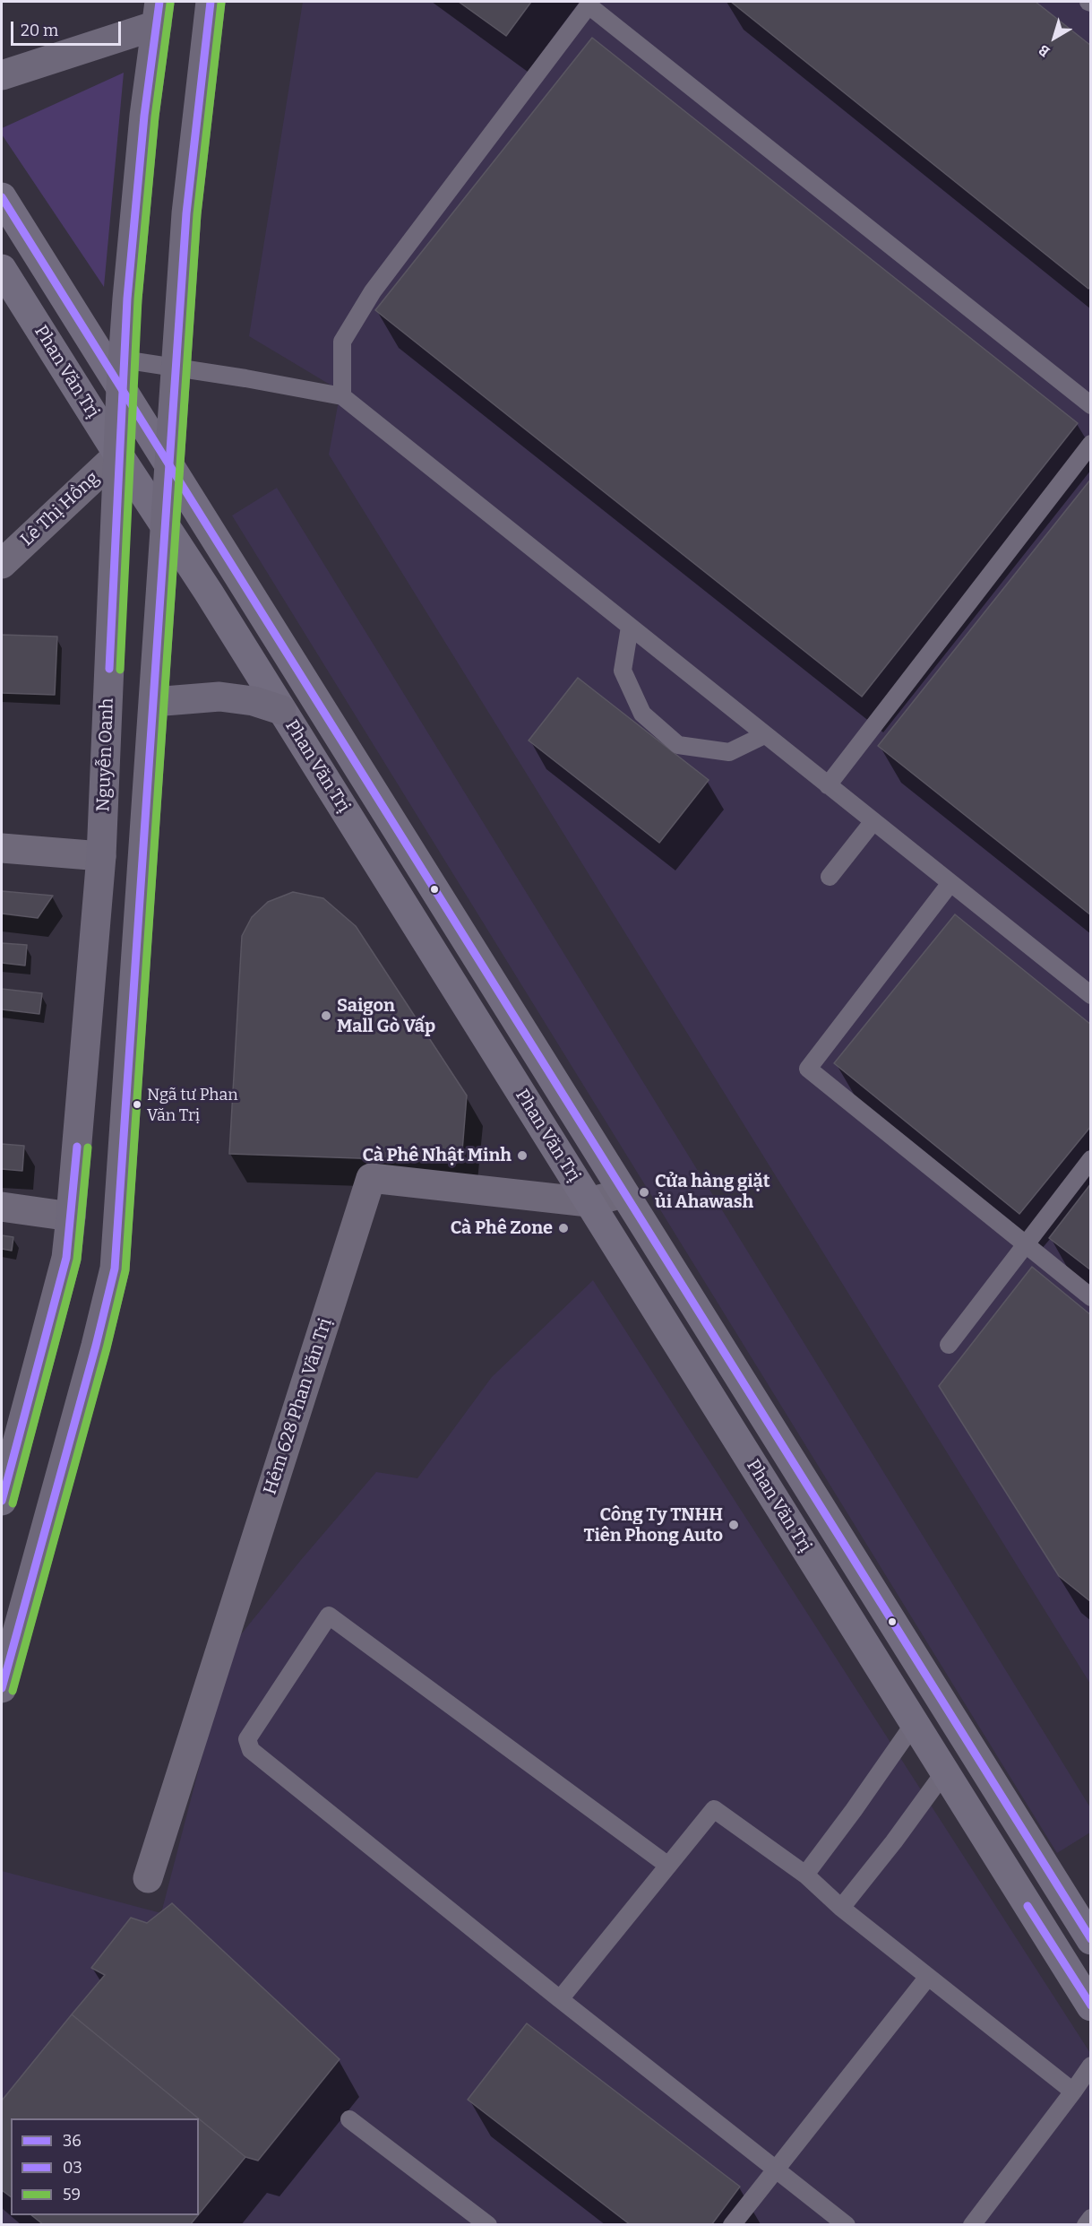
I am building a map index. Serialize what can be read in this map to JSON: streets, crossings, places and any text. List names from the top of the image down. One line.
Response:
{"streets":{"main road":["Phan Văn Trị","Nguyễn Oanh"],"street":["Lê Thị Hồng","Hẻm 628 Phan Văn Trị"]},"crossings":[["Phan Văn Trị","Lê Thị Hồng"],["Phan Văn Trị","Nguyễn Oanh"],["Phan Văn Trị","Hẻm 628 Phan Văn Trị"],["Lê Thị Hồng","Nguyễn Oanh"]],"places":["Saigon Mall Gò Vấp","Ngã tư Phan Văn Trị","Cà Phê Nhật Minh","Cửa hàng giặt ủi Ahawash","Cà Phê Zone","Công Ty TNHH Tiên Phong Auto"],"lines":["transit line 03","transit line 59","transit line 36"],"legend":["36","03","59"],"scale_bar":"20 m","north":"bottom left"}
